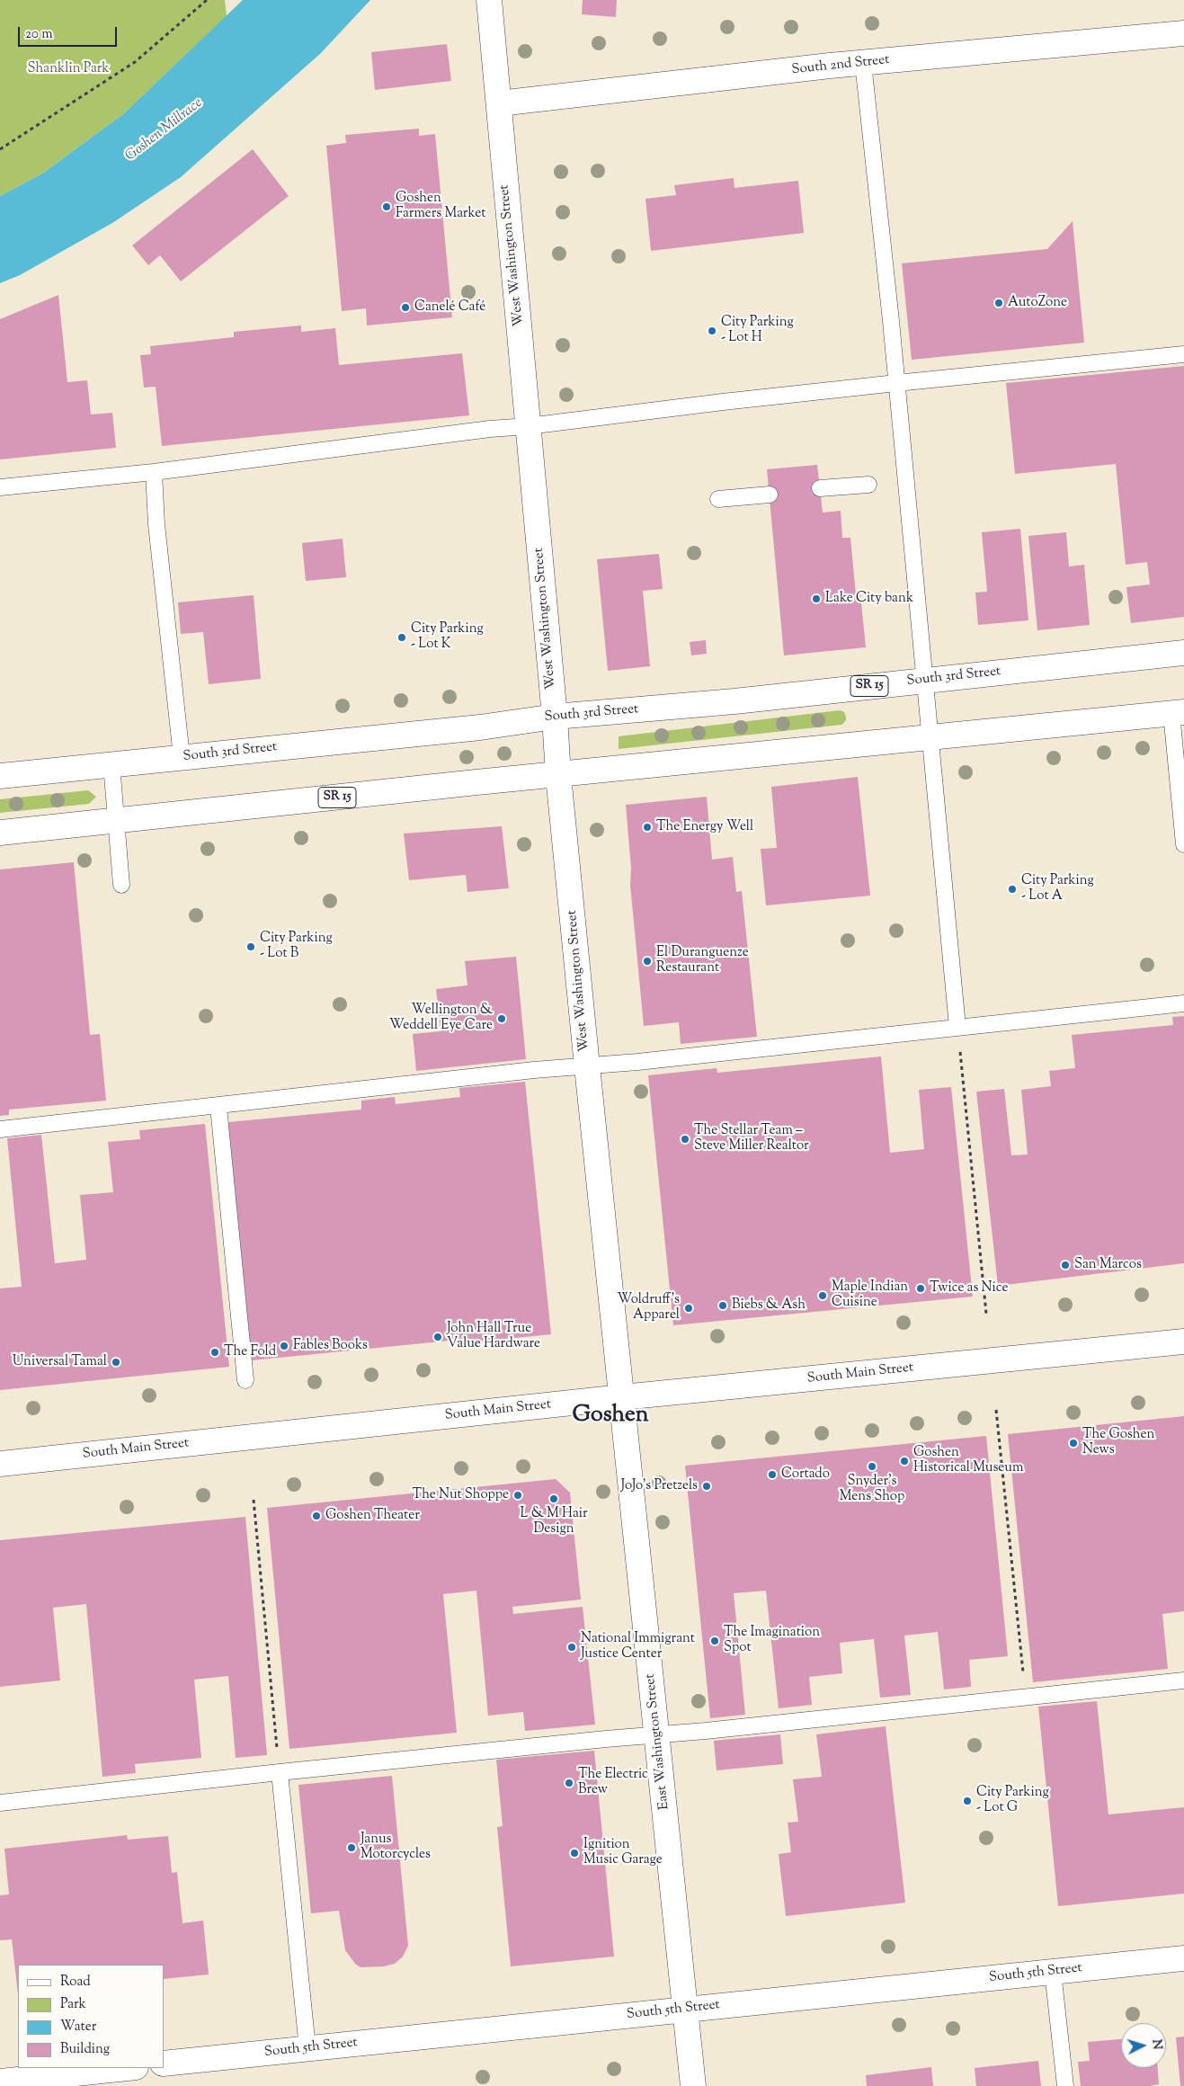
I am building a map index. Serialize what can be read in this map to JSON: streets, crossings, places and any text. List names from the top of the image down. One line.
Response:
{"streets":{"street":["South 2nd Street","West Washington Street","South 3rd Street","SR 15","South Main Street","East Washington Street","South 5th Street"]},"crossings":[["South 2nd Street","West Washington Street"],["West Washington Street","South 3rd Street"],["West Washington Street","SR 15"],["West Washington Street","South Main Street"],["West Washington Street","East Washington Street"],["South Main Street","East Washington Street"],["East Washington Street","South 5th Street"]],"districts":["Goshen"],"water":["Goshen Millrace"],"parks":["Shanklin Park"],"places":["Goshen Farmers Market","AutoZone","Canelé Café","City Parking - Lot H","Lake City bank","City Parking - Lot K","The Energy Well","City Parking - Lot A","City Parking - Lot B","El Duranguenze Restaurant","Wellington & Weddell Eye Care","The Stellar Team – Steve Miller Realtor","San Marcos","Twice as Nice","Maple Indian Cuisine","Biebs & Ash","Woldruff's Apparel","John Hall True Value Hardware","Fables Books","The Fold","Universal Tamal","The Goshen News","Goshen Historical Museum","Snyder's Mens Shop","Cortado","JoJo's Pretzels","The Nut Shoppe","L & M Hair Design","Goshen Theater","The Imagination Spot","National Immigrant Justice Center","The Electric Brew","City Parking - Lot G","Janus Motorcycles","Ignition Music Garage"],"legend":["Road","Park","Water","Building"],"scale_bar":"20 m","north":"right"}
